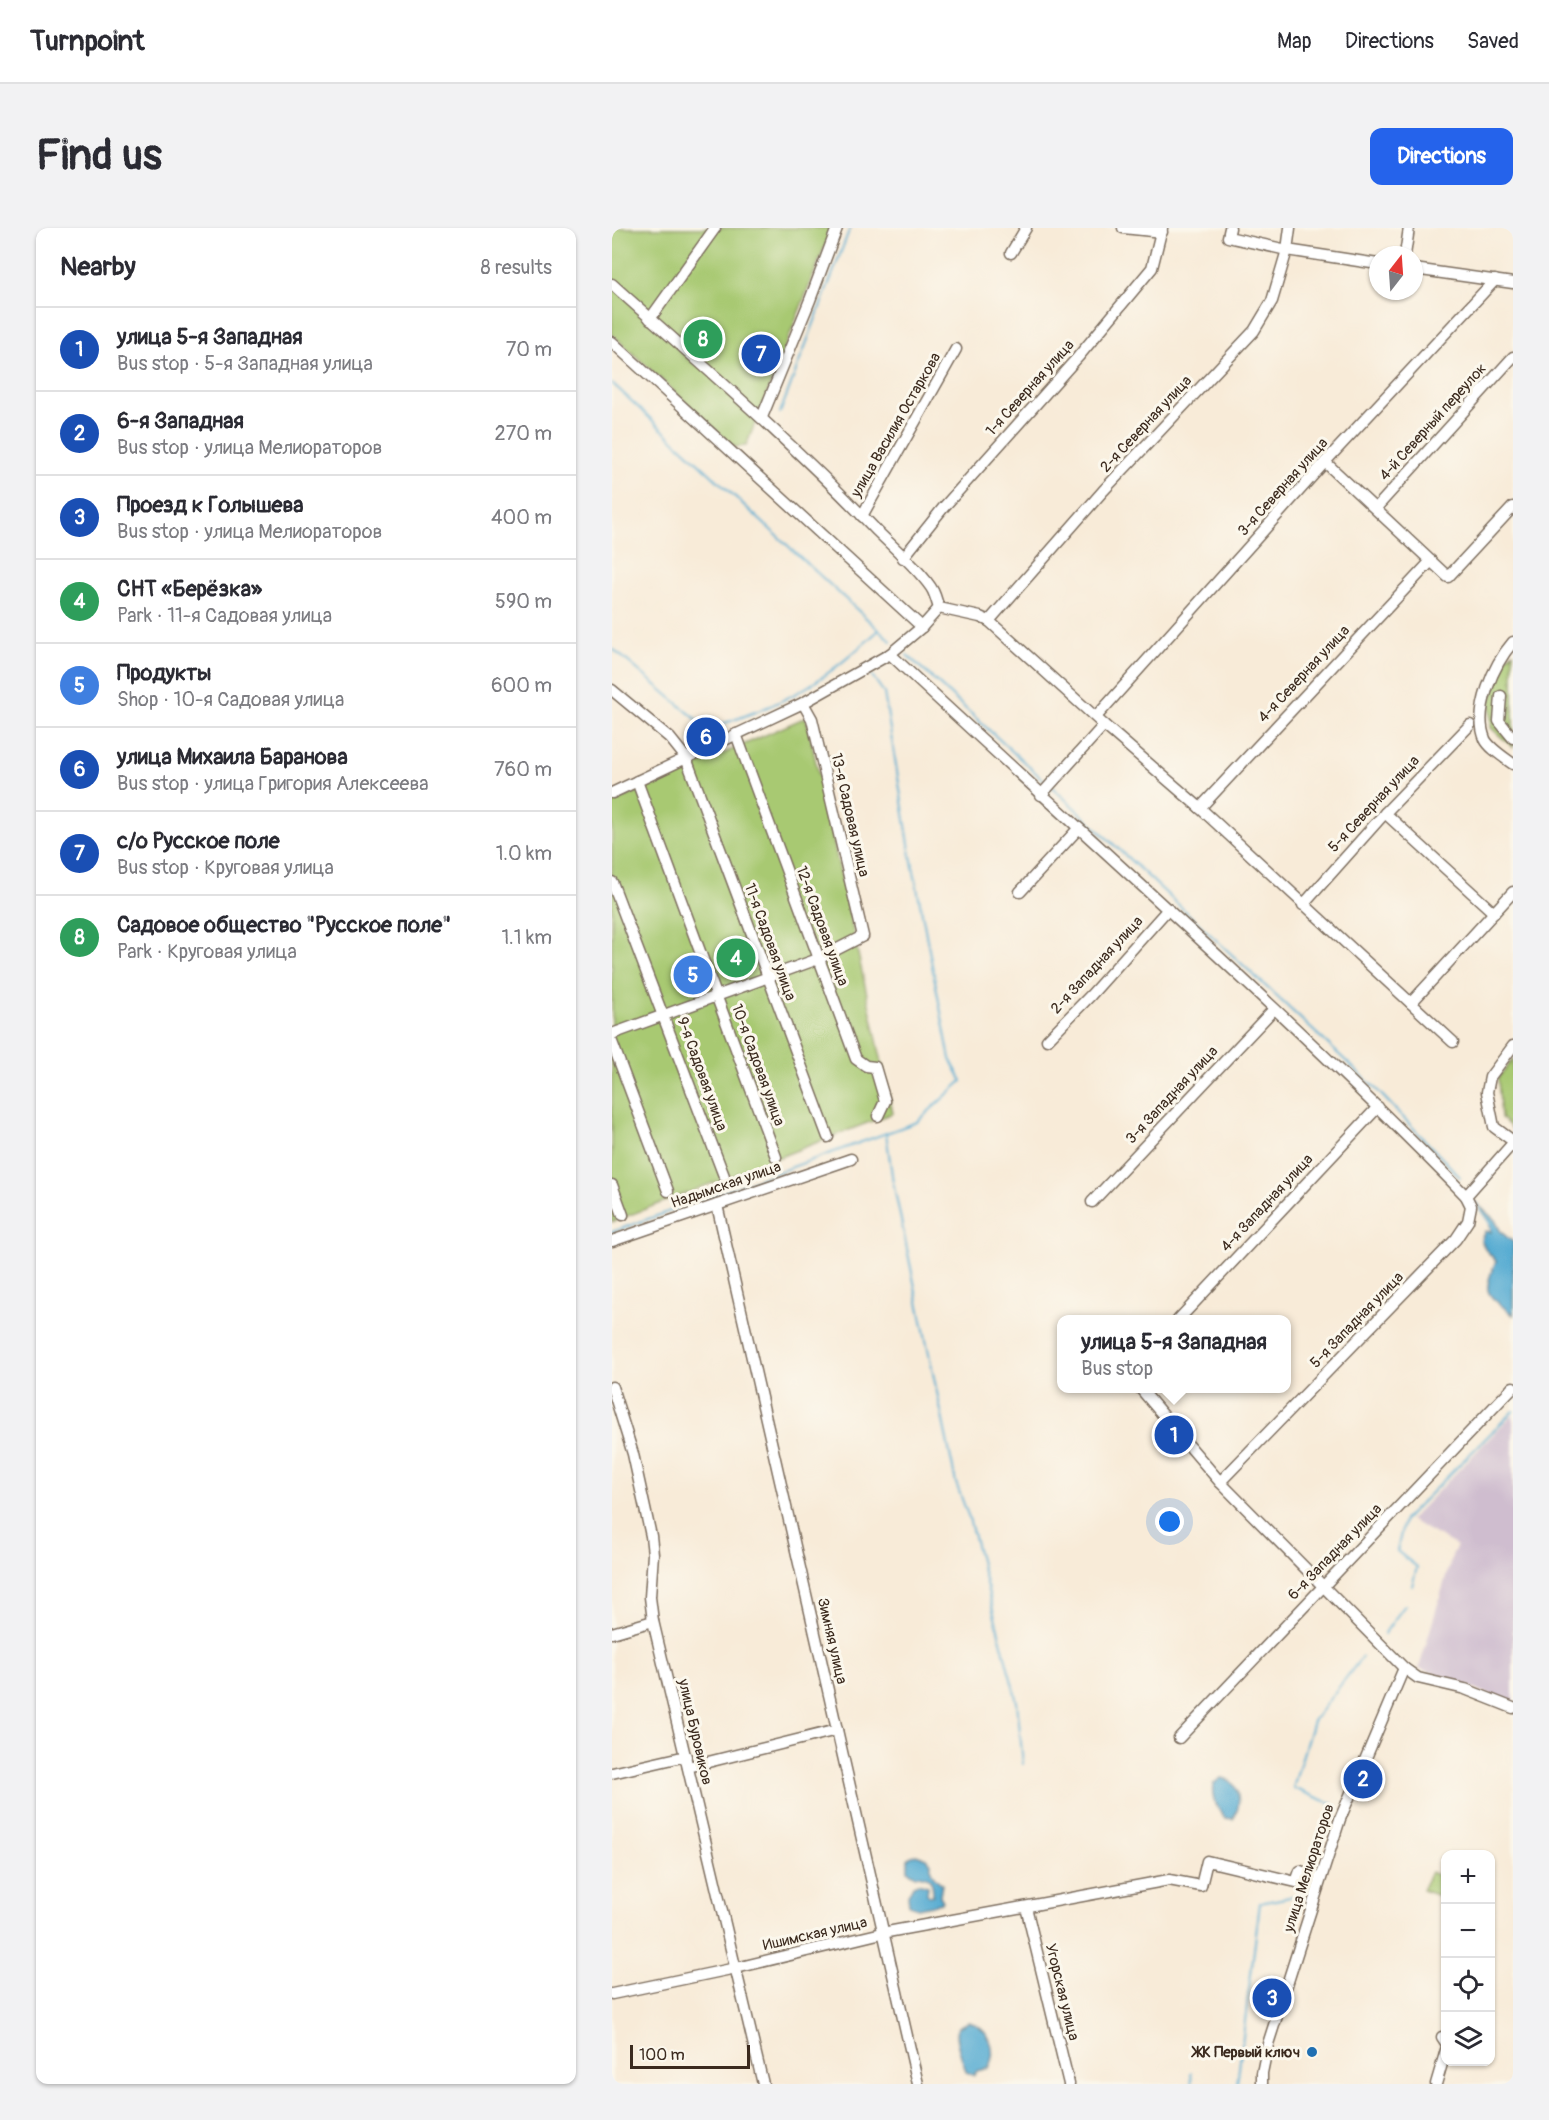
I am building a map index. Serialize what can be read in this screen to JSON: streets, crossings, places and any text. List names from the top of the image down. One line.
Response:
{"streets":{"street":["1-я Северная улица","4-й Северный переулок","2-я Северная улица","улица Василия Остаркова","3-я Северная улица","4-я Северная улица","5-я Северная улица","13-я Садовая улица","12-я Садовая улица","11-я Садовая улица","2-я Западная улица","10-я Садовая улица","9-я Садовая улица","3-я Западная улица","Надымская улица","4-я Западная улица","5-я Западная улица","6-я Западная улица","Зимняя улица","улица Буровиков","улица Мелиораторов","Ишимская улица","Угорская улица"]},"crossings":[["13-я Садовая улица","12-я Садовая улица"],["Надымская улица","Зимняя улица"],["Зимняя улица","Ишимская улица"],["улица Буровиков","Ишимская улица"],["улица Мелиораторов","Ишимская улица"],["Ишимская улица","Угорская улица"]],"places":["ЖК Первый ключ"],"scale_bar":"100 m","north":"top","page":{"header":"Turnpoint","nav":["Map","Directions","Saved"],"buttons":"Directions","title":"Find us","heading":["Nearby","8 results"],"list":[{"mark":"1","name":"улица 5-я Западная","note":"Bus stop · 5-я Западная улица","value":"70 m"},{"mark":"2","name":"6-я Западная","note":"Bus stop · улица Мелиораторов","value":"270 m"},{"mark":"3","name":"Проезд к Голышева","note":"Bus stop · улица Мелиораторов","value":"400 m"},{"mark":"4","name":"СНТ «Берёзка»","note":"Park · 11-я Садовая улица","value":"590 m"},{"mark":"5","name":"Продукты","note":"Shop · 10-я Садовая улица","value":"600 m"},{"mark":"6","name":"улица Михаила Баранова","note":"Bus stop · улица Григория Алексеева","value":"760 m"},{"mark":"7","name":"с/о Русское поле","note":"Bus stop · Круговая улица","value":"1.0 km"},{"mark":"8","name":"Садовое общество \"Русское поле\"","note":"Park · Круговая улица","value":"1.1 km"}],"pins":["8","7","6","4","5","1","2","3"],"popup":["улица 5-я Западная","Bus stop"],"map_buttons":["+","−"],"scale":"100 m"}}
